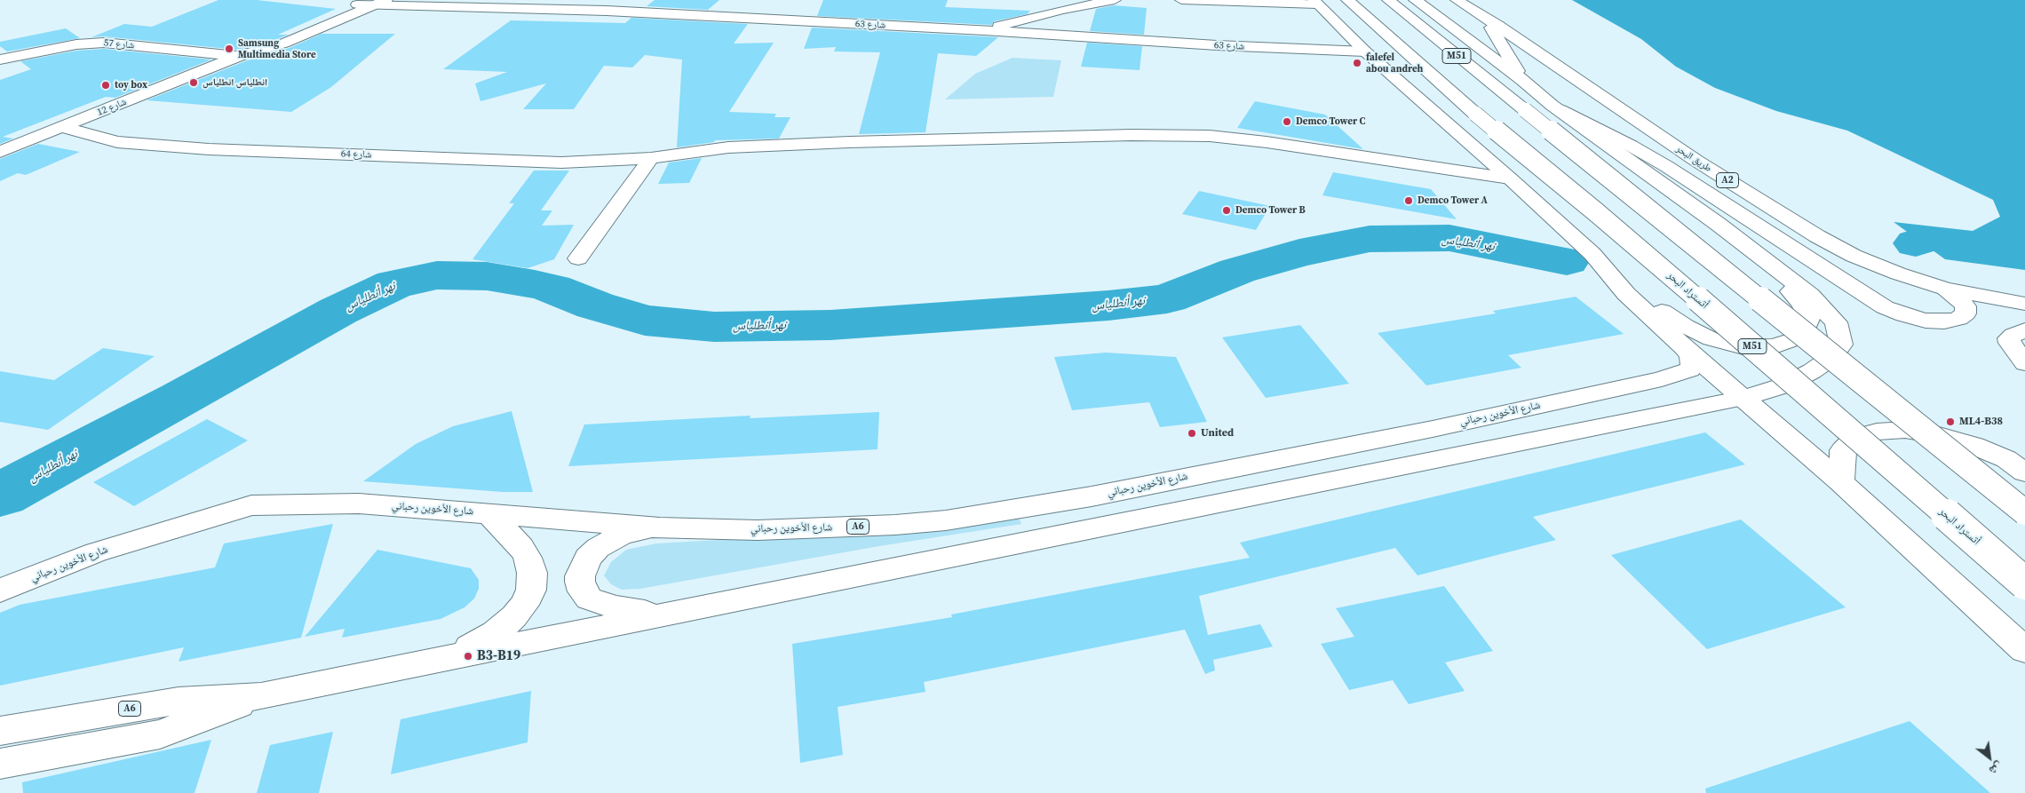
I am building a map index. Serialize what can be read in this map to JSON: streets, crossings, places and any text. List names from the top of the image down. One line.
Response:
{"streets":{"main road":["شارع 63","شارع 57","M51","شارع 12","شارع 64","طريق البحر","A2","أتستراد البحر","شارع الأخوين رحباني","A6"]},"crossings":[["شارع 63","شارع 12"],["شارع 57","شارع 12"],["شارع 12","شارع 64"]],"water":["نهر أنطلياس"],"places":["Samsung Multimedia Store","falefel abou andreh","انطلياس انطلياس","toy box","Demco Tower C","Demco Tower A","Demco Tower B","ML4-B38","United","B3-B19"],"north":"bottom right"}
